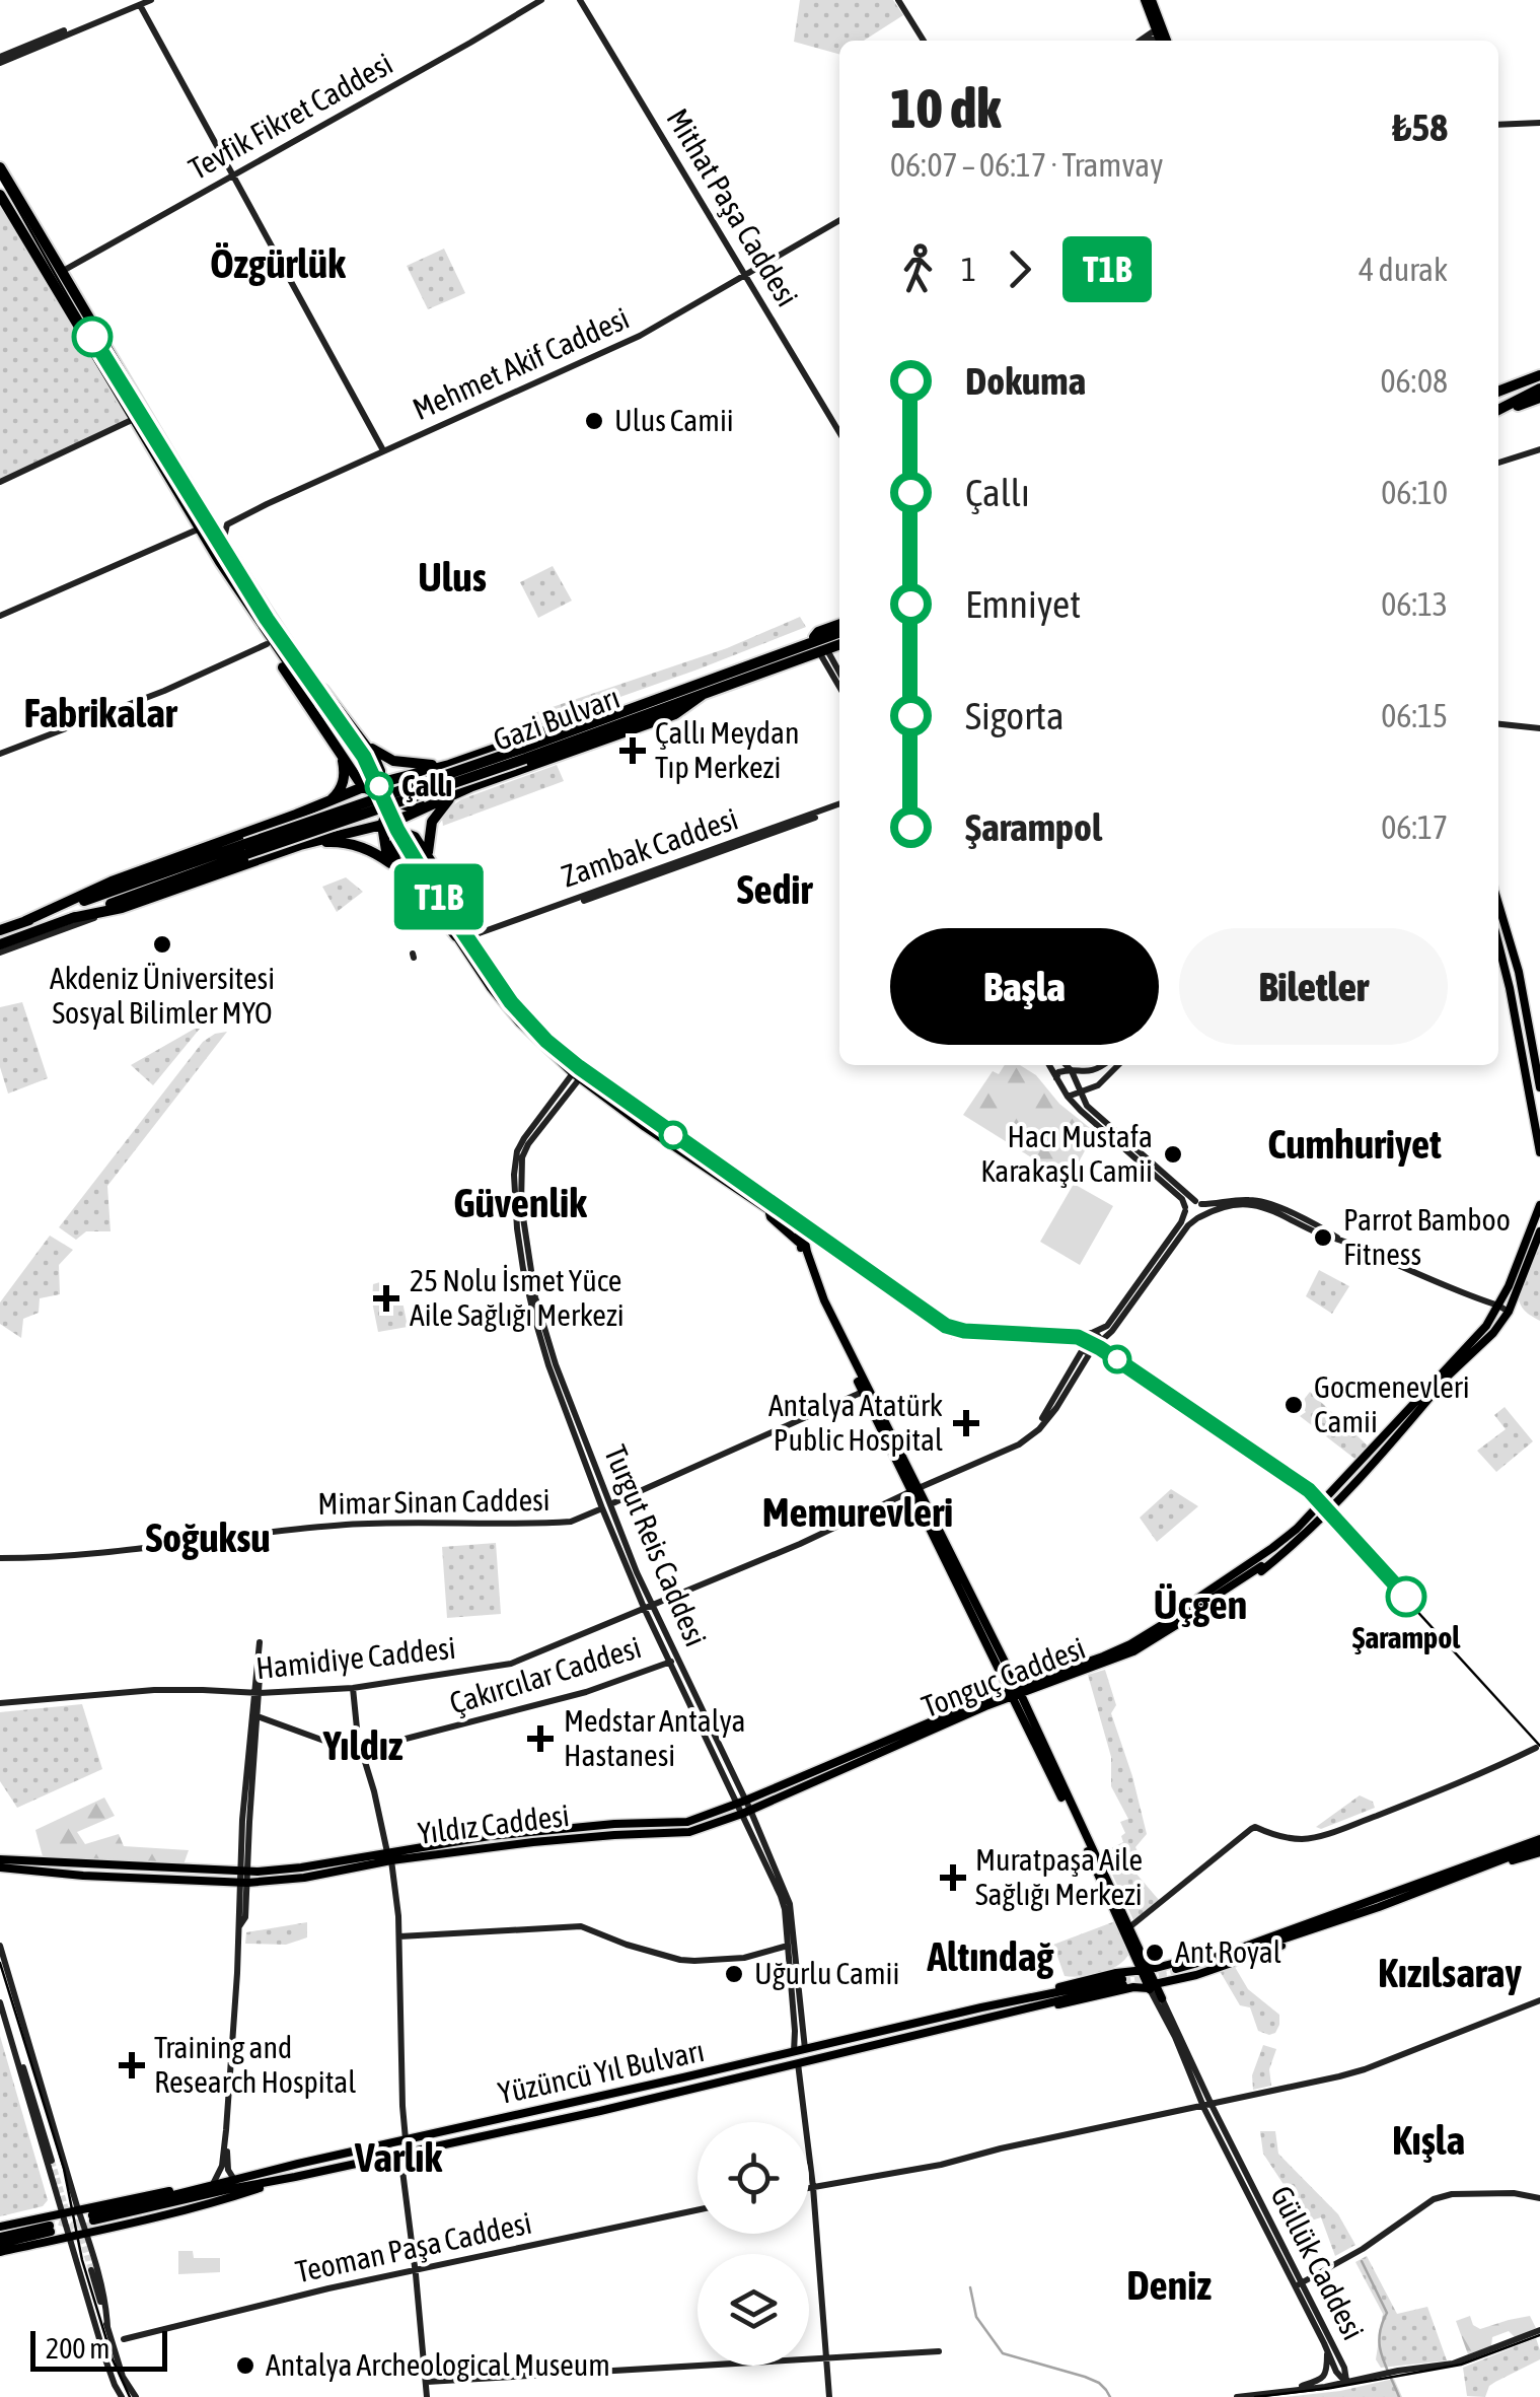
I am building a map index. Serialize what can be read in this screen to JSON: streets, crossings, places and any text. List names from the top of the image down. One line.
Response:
{"streets":{"highway":["Gazi Bulvarı"],"main road":["Tonguç Caddesi","Yıldız Caddesi","Yüzüncü Yıl Bulvarı","Güllük Caddesi"],"street":["Tevfik Fikret Caddesi","Mithat Paşa Caddesi","Mehmet Akif Caddesi","Zambak Caddesi","Mimar Sinan Caddesi","Turgut Reis Caddesi","Hamidiye Caddesi","Çakırcılar Caddesi","Teoman Paşa Caddesi"]},"crossings":[["Mithat Paşa Caddesi","Mehmet Akif Caddesi"],["Mimar Sinan Caddesi","Turgut Reis Caddesi"],["Mimar Sinan Caddesi","Güllük Caddesi"],["Turgut Reis Caddesi","Hamidiye Caddesi"],["Turgut Reis Caddesi","Çakırcılar Caddesi"],["Turgut Reis Caddesi","Tonguç Caddesi"],["Turgut Reis Caddesi","Yıldız Caddesi"],["Turgut Reis Caddesi","Yüzüncü Yıl Bulvarı"],["Hamidiye Caddesi","Güllük Caddesi"],["Tonguç Caddesi","Yıldız Caddesi"],["Tonguç Caddesi","Güllük Caddesi"]],"districts":["Özgürlük","Ulus","Fabrikalar","Sedir","Cumhuriyet","Güvenlik","Memurevleri","Soğuksu","Üçgen","Yıldız","Altındağ","Kızılsaray","Kışla","Varlık","Deniz"],"places":{"other":["Ulus Camii","Çallı","Akdeniz Üniversitesi Sosyal Bilimler MYO","Hacı Mustafa Karakaşlı Camii","Parrot Bamboo Fitness","Gocmenevleri Camii","Şarampol","Ant Royal","Uğurlu Camii","Antalya Archeological Museum"],"health":["Çallı Meydan Tıp Merkezi","25 Nolu İsmet Yüce Aile Sağlığı Merkezi","Antalya Atatürk Public Hospital","Medstar Antalya Hastanesi","Muratpaşa Aile Sağlığı Merkezi","Training and Research Hospital"]},"lines":["tram line T1B"],"scale_bar":"200 m","page":{"on_map":"T1B","heading":["10 dk","06:07 – 06:17 · Tramvay","₺58"],"legs":["1","T1B","4 durak"],"list":[{"name":"Dokuma","value":"06:08"},{"name":"Çallı","value":"06:10"},{"name":"Emniyet","value":"06:13"},{"name":"Sigorta","value":"06:15"},{"name":"Şarampol","value":"06:17"}],"buttons":["Başla","Biletler"],"scale":"200 m"}}
